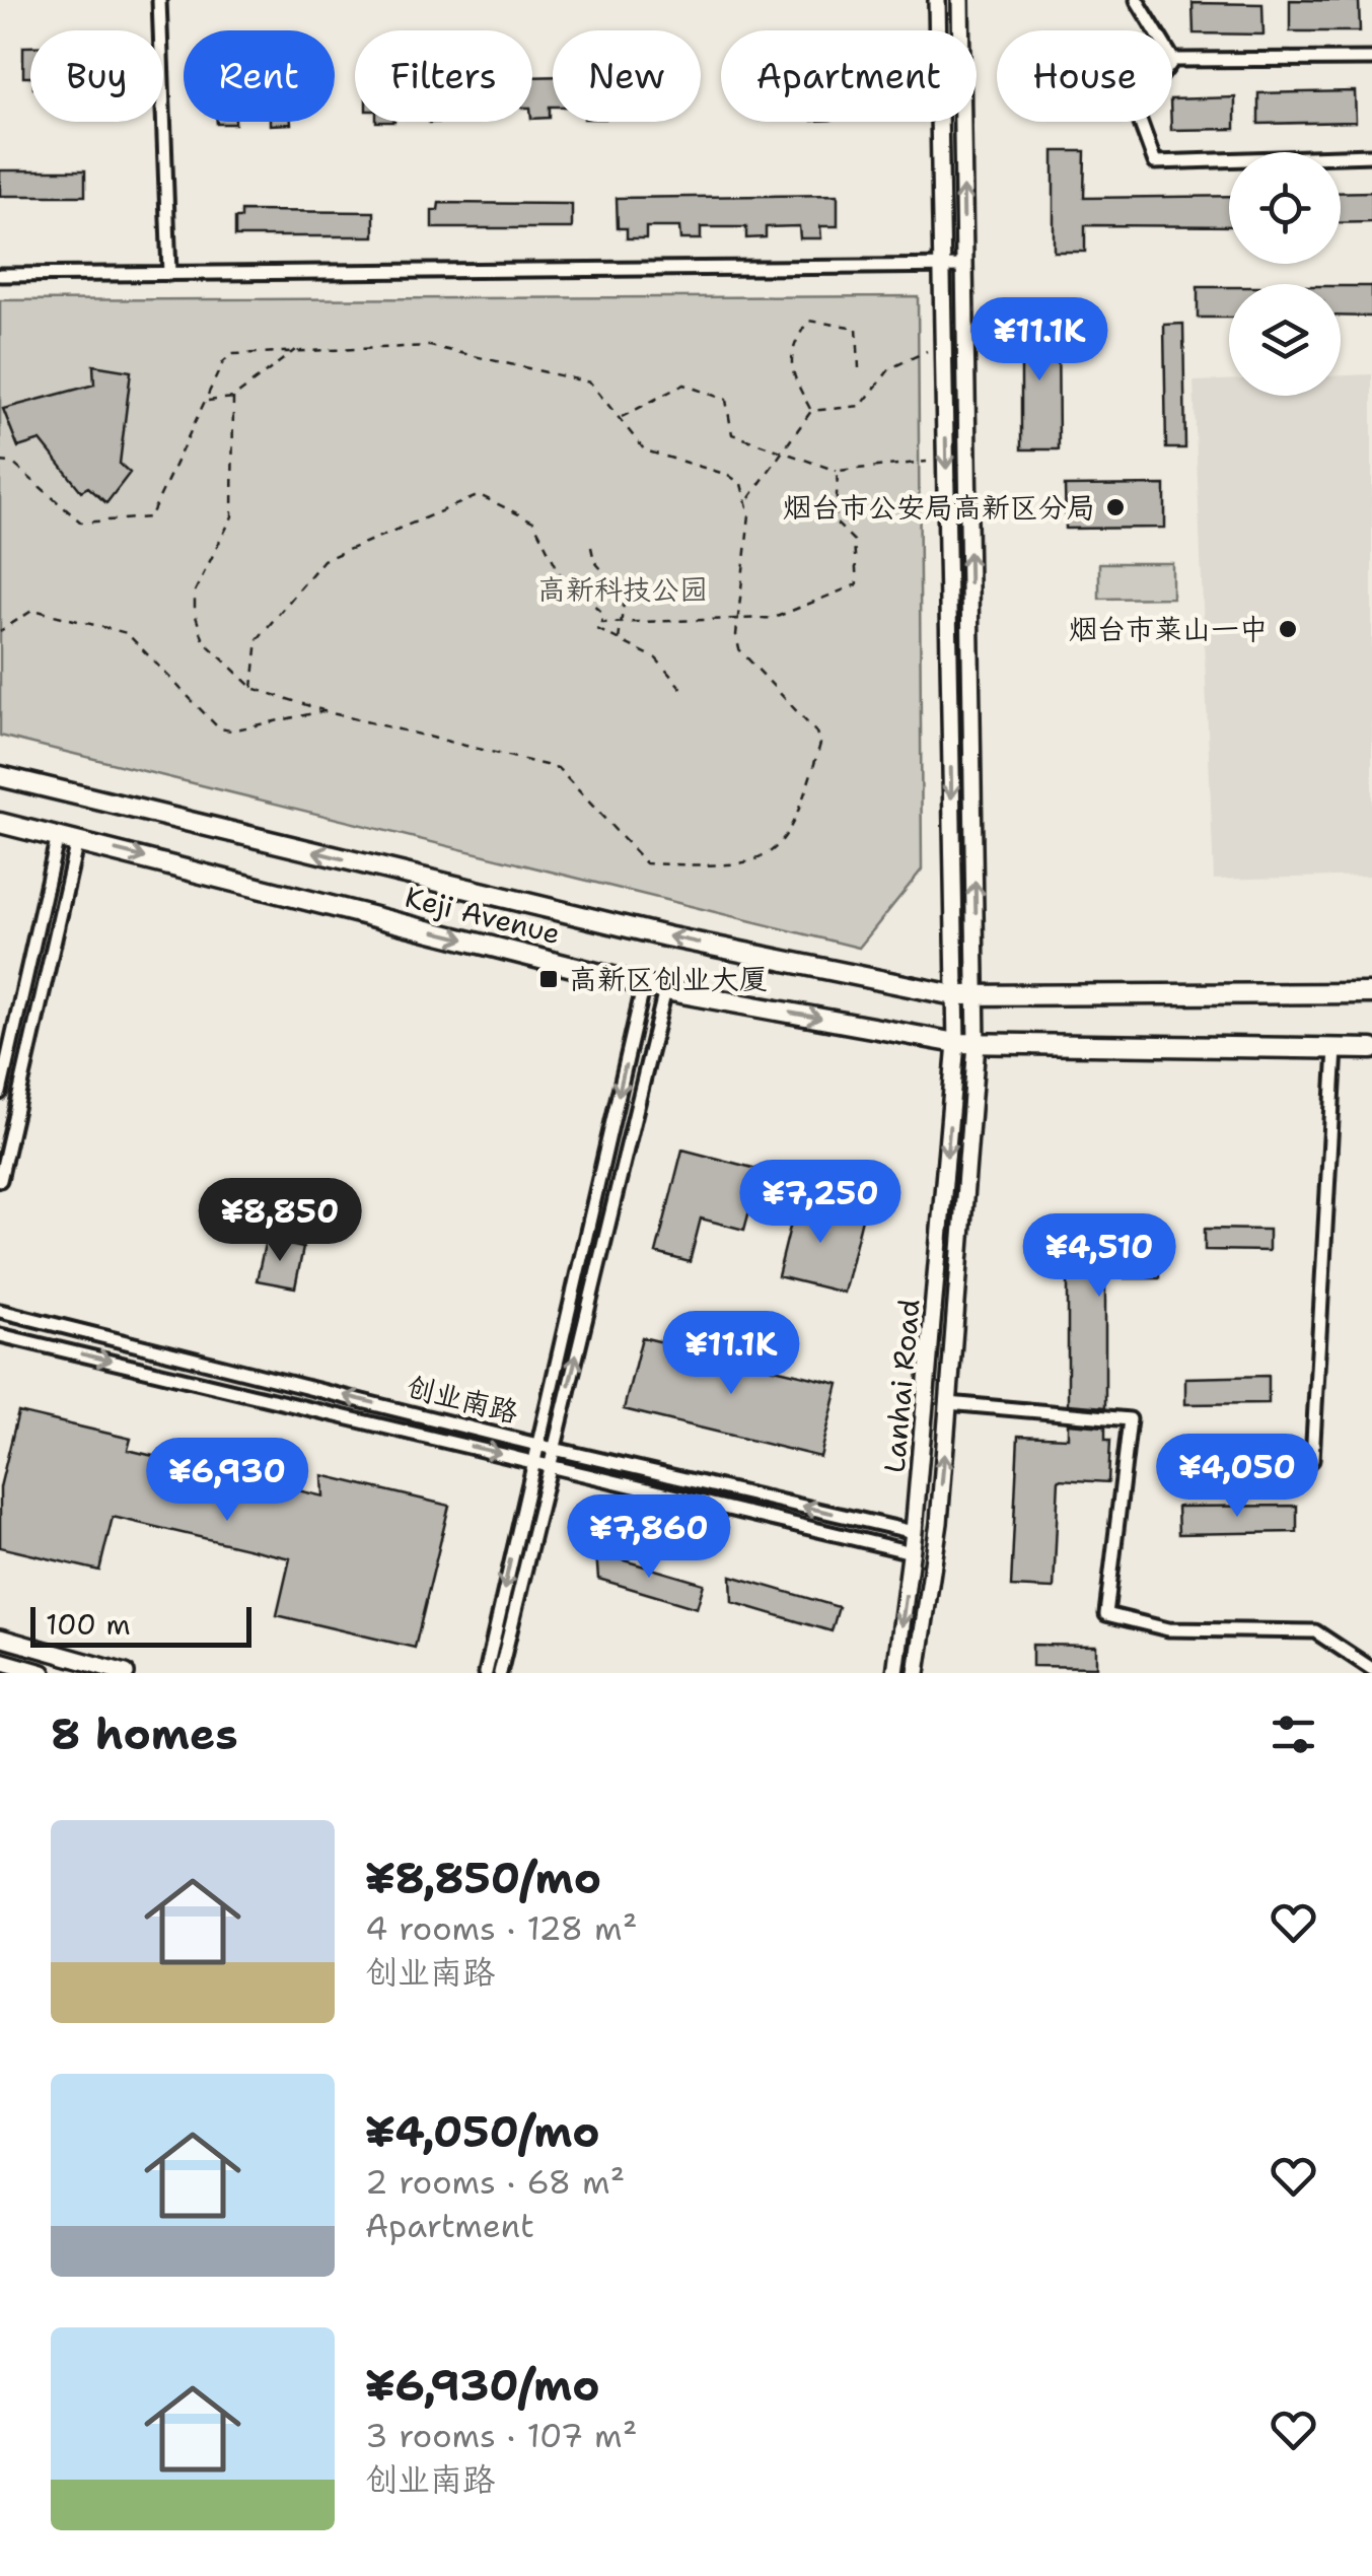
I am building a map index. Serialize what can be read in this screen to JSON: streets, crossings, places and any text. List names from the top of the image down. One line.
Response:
{"streets":{"main road":["Keji Avenue"],"street":["Lanhai Road","创业南路"]},"crossings":[["Keji Avenue","Lanhai Road"],["Lanhai Road","创业南路"]],"parks":["高新科技公园"],"places":{"other":["烟台市公安局高新区分局","烟台市莱山一中"],"transit":["高新区创业大厦"]},"scale_bar":"100 m","page":{"chip":["Buy","Rent","Filters","New","Apartment","House"],"price":["¥11.1K","¥7,250","¥8,850","¥4,510","¥11.1K","¥4,050","¥6,930","¥7,860"],"scale":"100 m","heading":"8 homes","list":[{"name":"¥8,850/mo","note":"4 rooms · 128 m² · 创业南路"},{"name":"¥4,050/mo","note":"2 rooms · 68 m² · Apartment"},{"name":"¥6,930/mo","note":"3 rooms · 107 m² · 创业南路"}]}}
